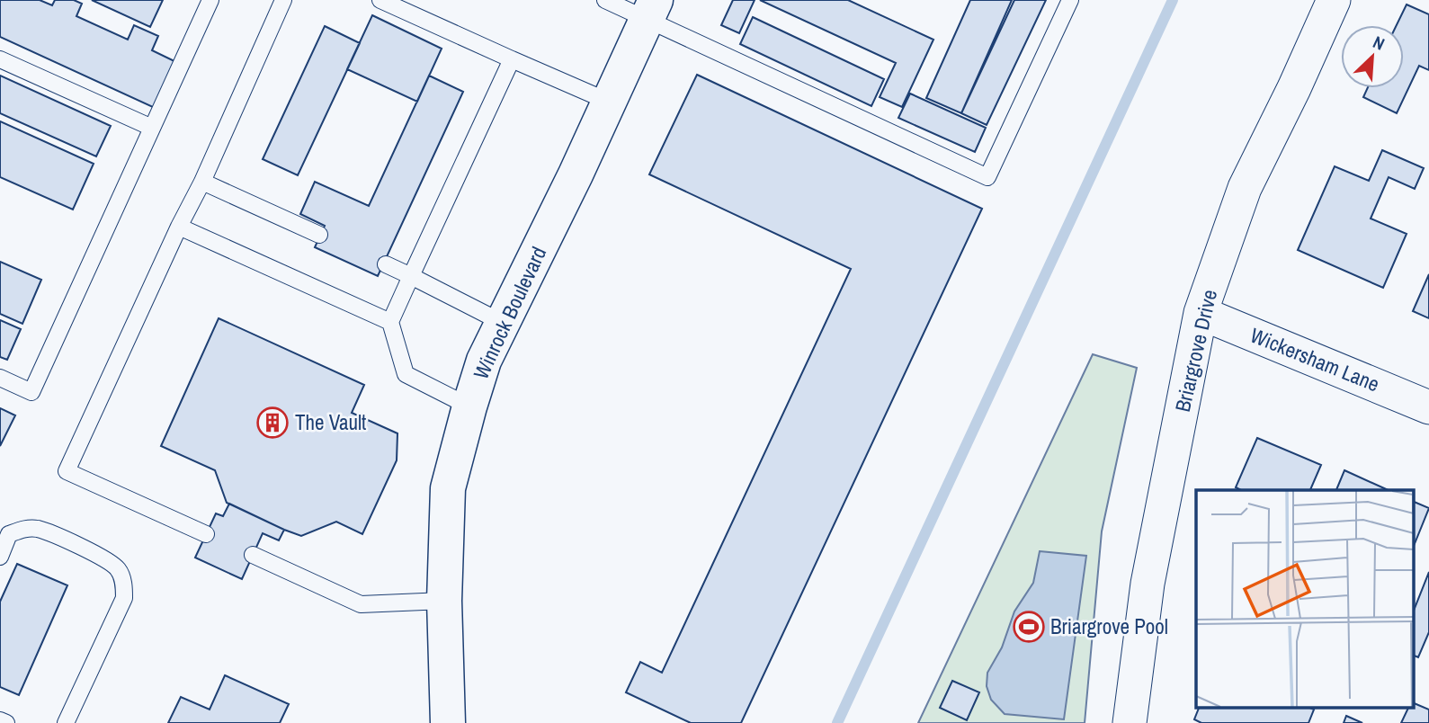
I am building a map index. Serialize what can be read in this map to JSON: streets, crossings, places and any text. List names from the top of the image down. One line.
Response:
{"streets":{"street":["Winrock Boulevard","Briargrove Drive","Wickersham Lane"]},"crossings":[["Briargrove Drive","Wickersham Lane"]],"places":{"building":["The Vault"],"sports":["Briargrove Pool"]},"north":"top right"}
